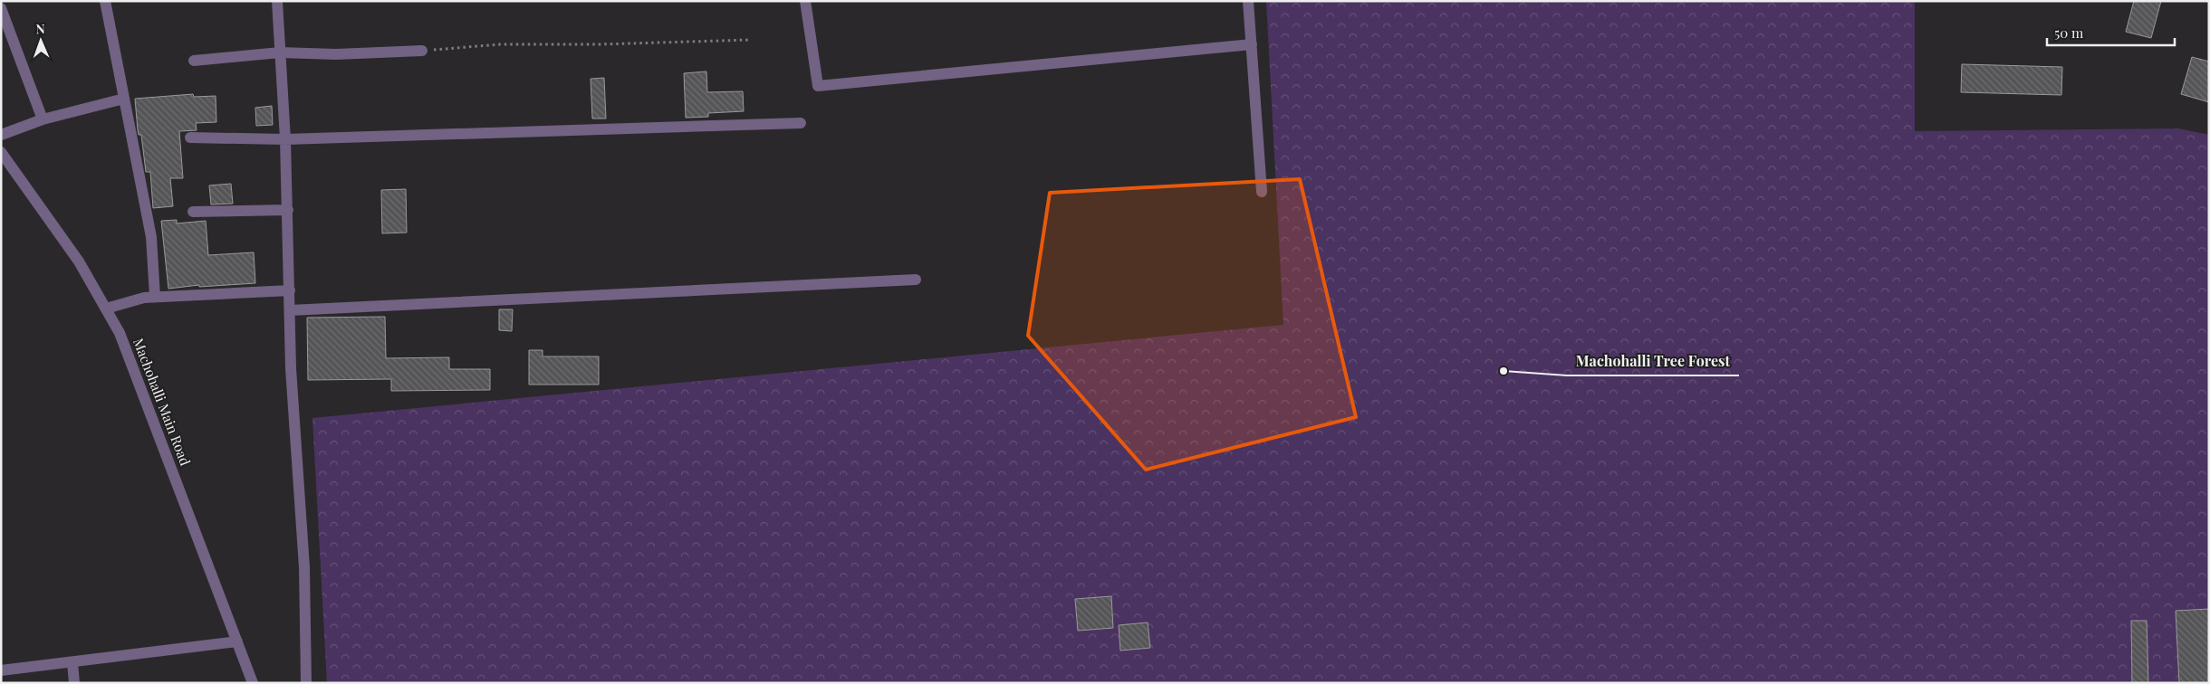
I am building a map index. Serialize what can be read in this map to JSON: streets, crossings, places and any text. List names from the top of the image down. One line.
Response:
{"streets":{"street":["Machohalli Main Road"]},"places":["Machohalli Tree Forest"],"scale_bar":"50 m","north":"top"}
